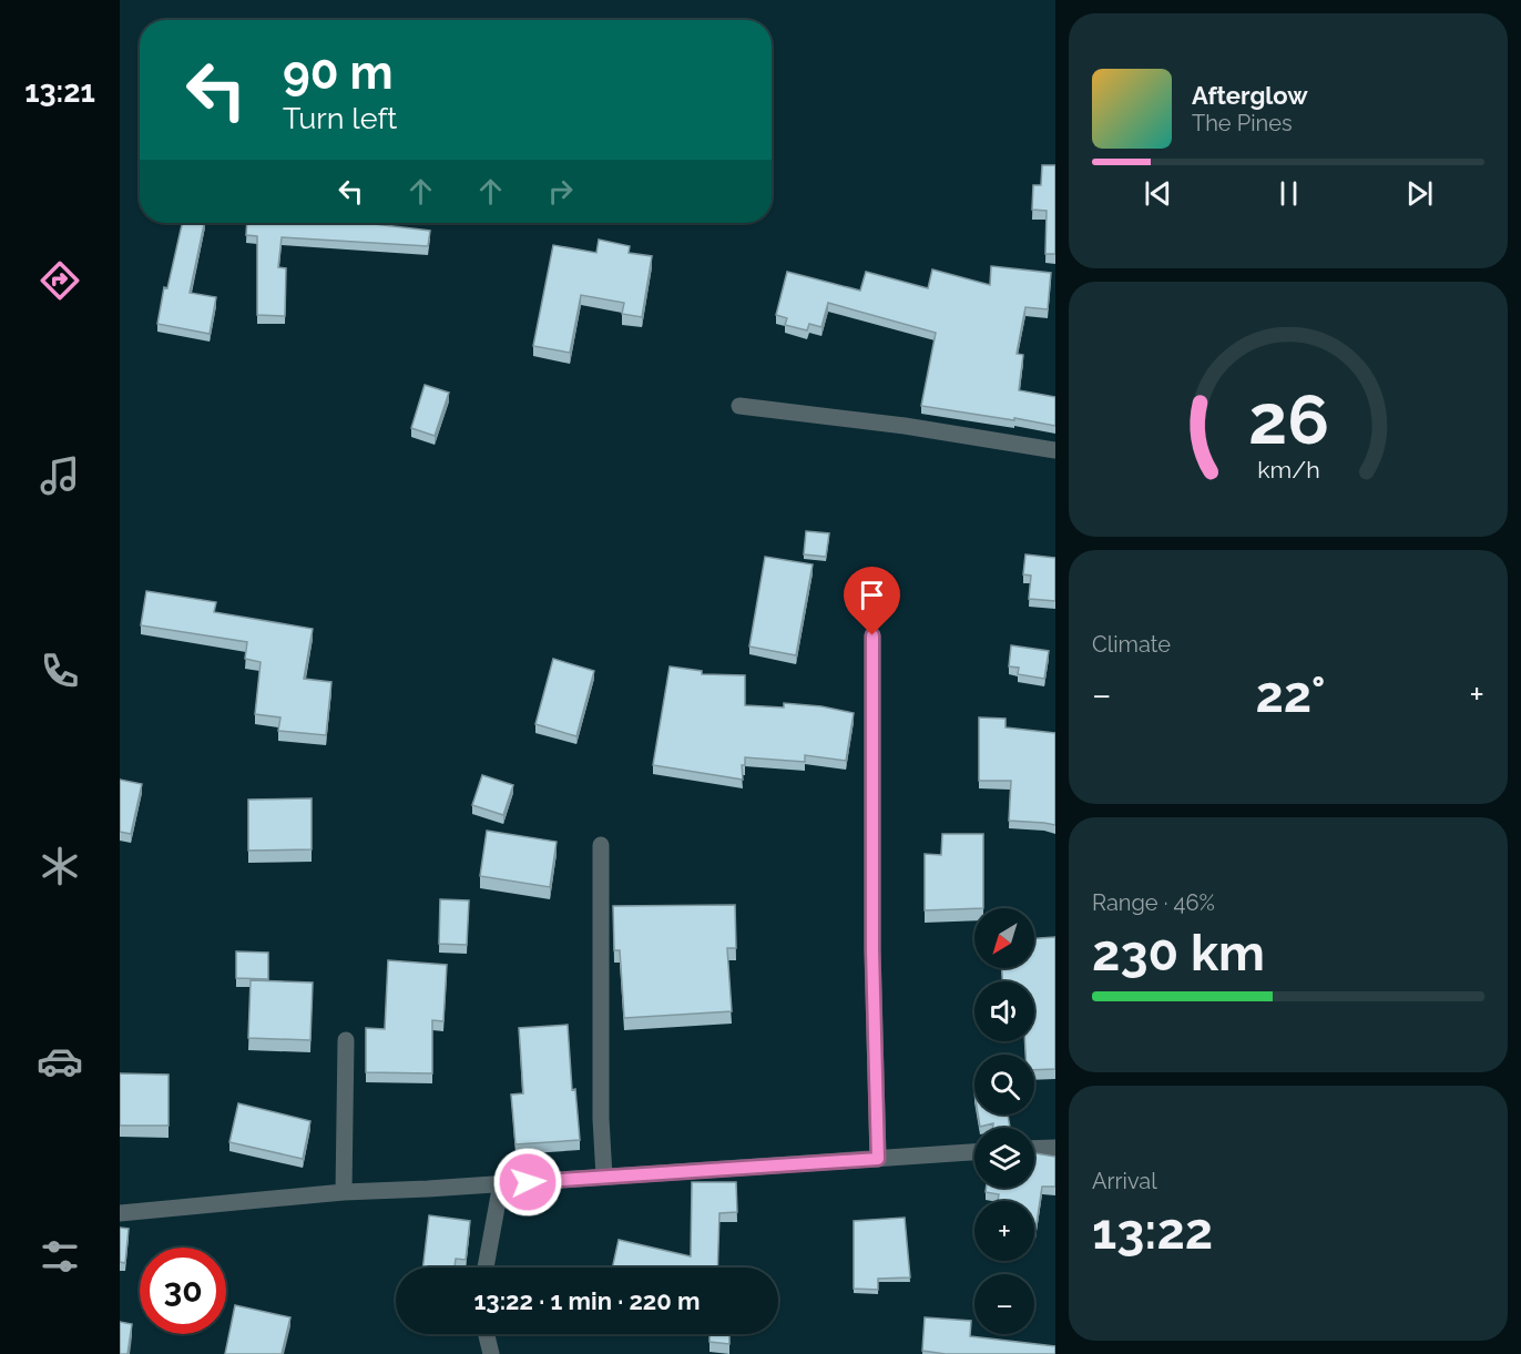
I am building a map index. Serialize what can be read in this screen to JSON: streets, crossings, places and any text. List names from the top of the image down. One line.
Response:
{"north":"bottom left","page":{"tabs":"13:21","turn":["90 m","Turn left"],"song":["Afterglow","The Pines"],"tile":["Climate",["Range · 46%","230 km"],["Arrival","13:22"]],"heat":["−","22°","+"],"map_buttons":["+","−"],"limit":"30","trip":"13:22 · 1 min · 220 m","gauge":["26","km/h"]}}
